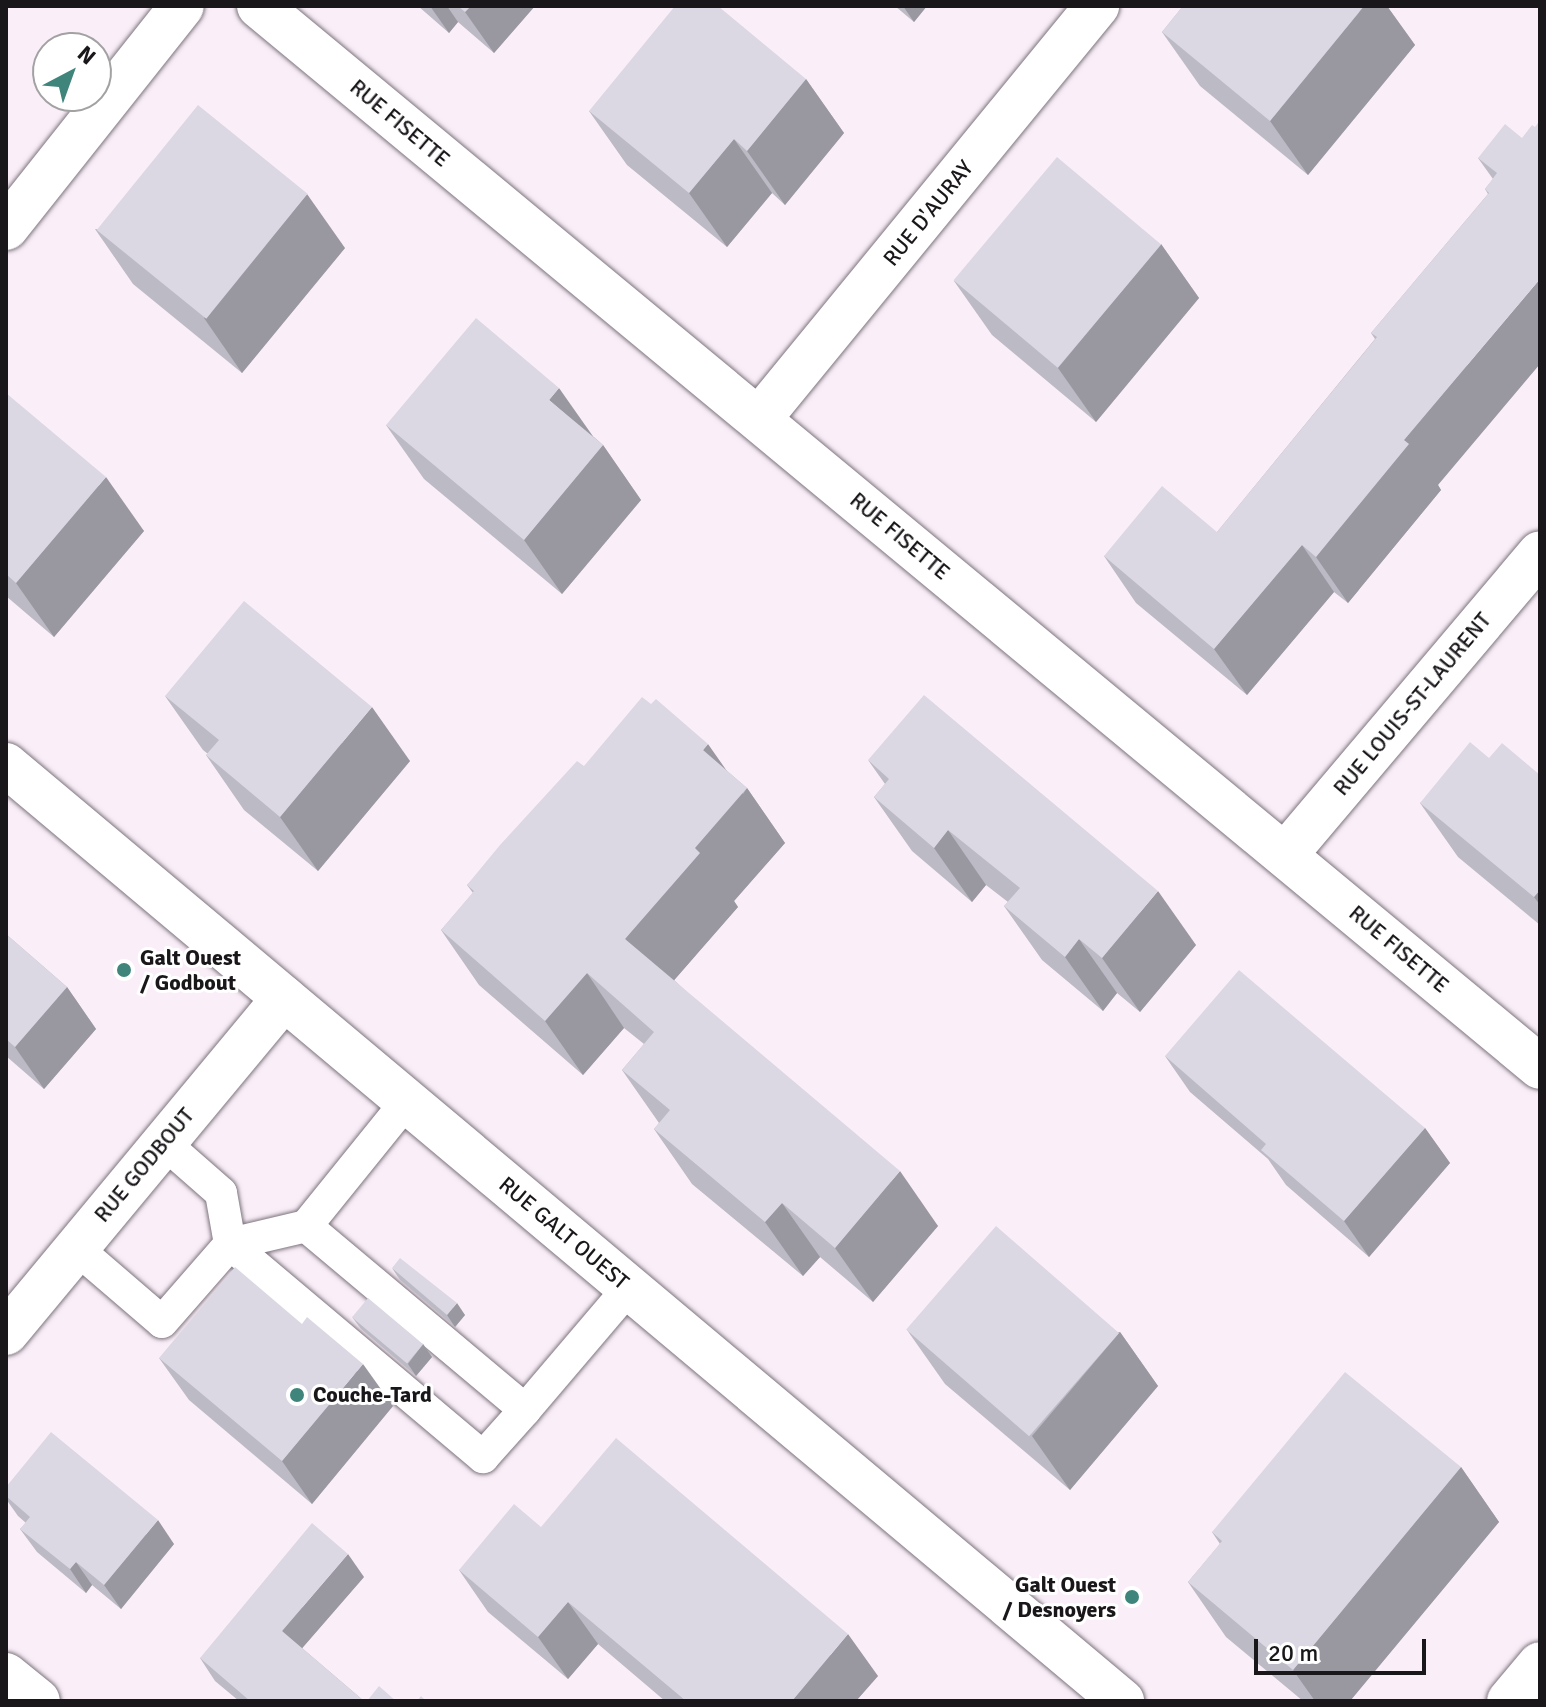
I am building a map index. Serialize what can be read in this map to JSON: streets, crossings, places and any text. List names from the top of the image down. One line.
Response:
{"streets":{"street":["RUE FISETTE","RUE D'AURAY","RUE LOUIS-ST-LAURENT","RUE GODBOUT","RUE GALT OUEST"]},"crossings":[["RUE FISETTE","RUE D'AURAY"],["RUE FISETTE","RUE LOUIS-ST-LAURENT"],["RUE GODBOUT","RUE GALT OUEST"]],"places":["Galt Ouest / Godbout","Couche-Tard","Galt Ouest / Desnoyers"],"scale_bar":"20 m","north":"top right"}
